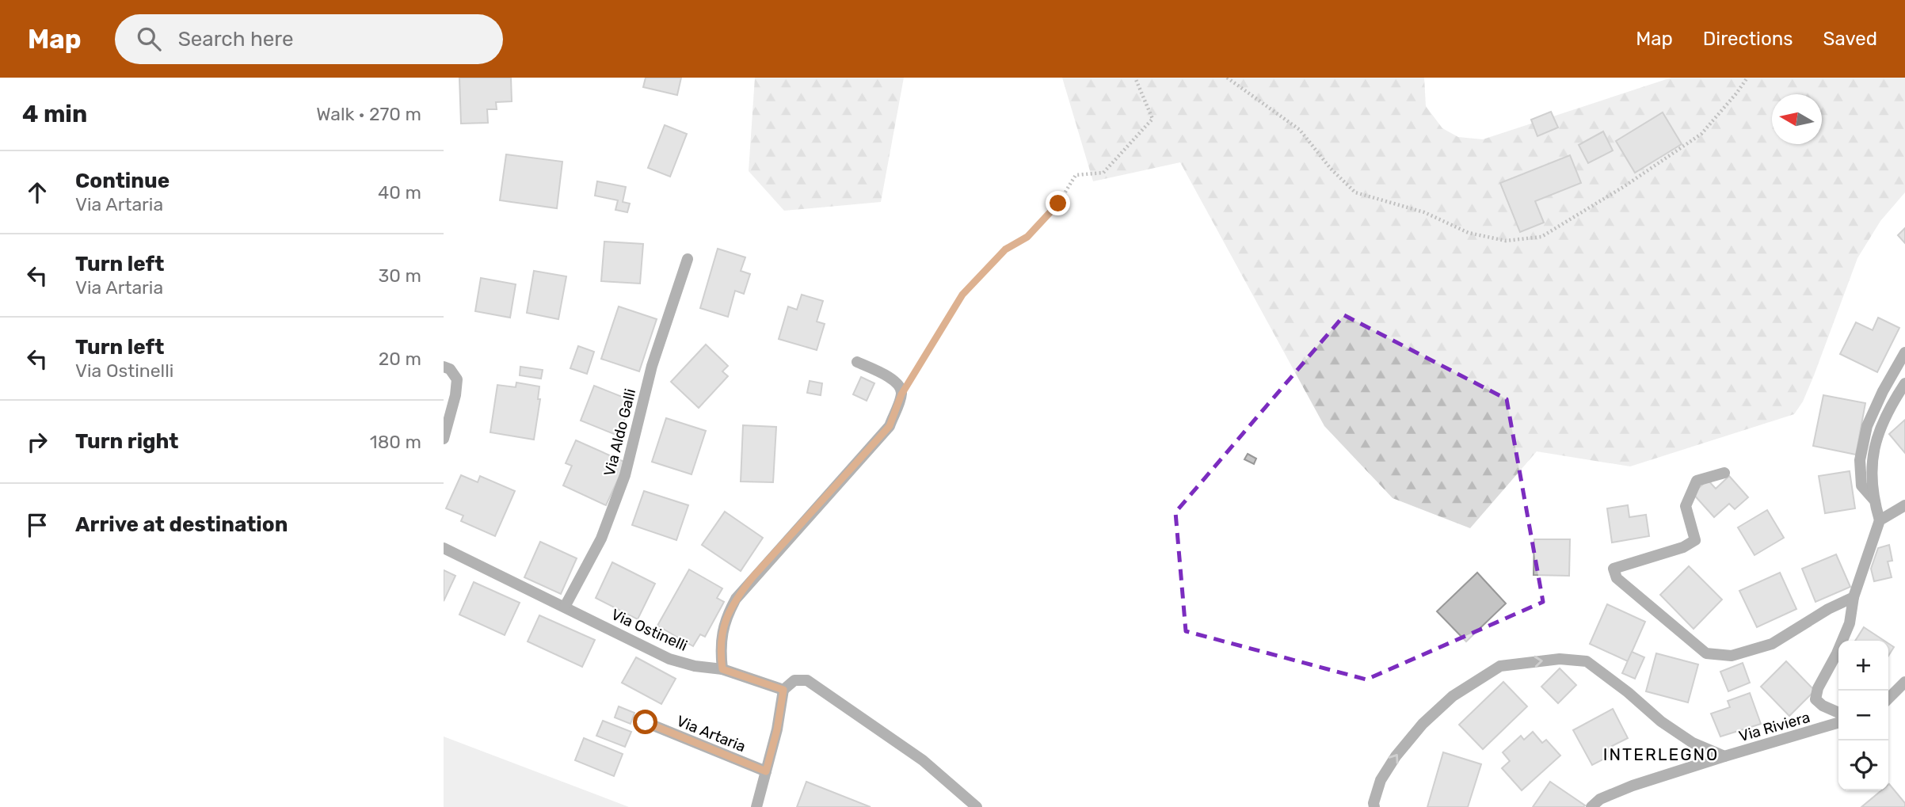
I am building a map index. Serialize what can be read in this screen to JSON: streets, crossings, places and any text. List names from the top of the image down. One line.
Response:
{"streets":{"street":["Via Aldo Galli","Via Ostinelli","Via Riviera","Via Artaria"]},"crossings":[["Via Aldo Galli","Via Ostinelli"]],"districts":["INTERLEGNO"],"north":"left","page":{"header":"Map","search":"Search here","nav":["Map","Directions","Saved"],"heading":["4 min","Walk · 270 m"],"list":[["Continue","Via Artaria","40 m"],["Turn left","Via Artaria","30 m"],["Turn left","Via Ostinelli","20 m"],["Turn right","180 m"],"Arrive at destination"],"map_buttons":["+","−"]}}
